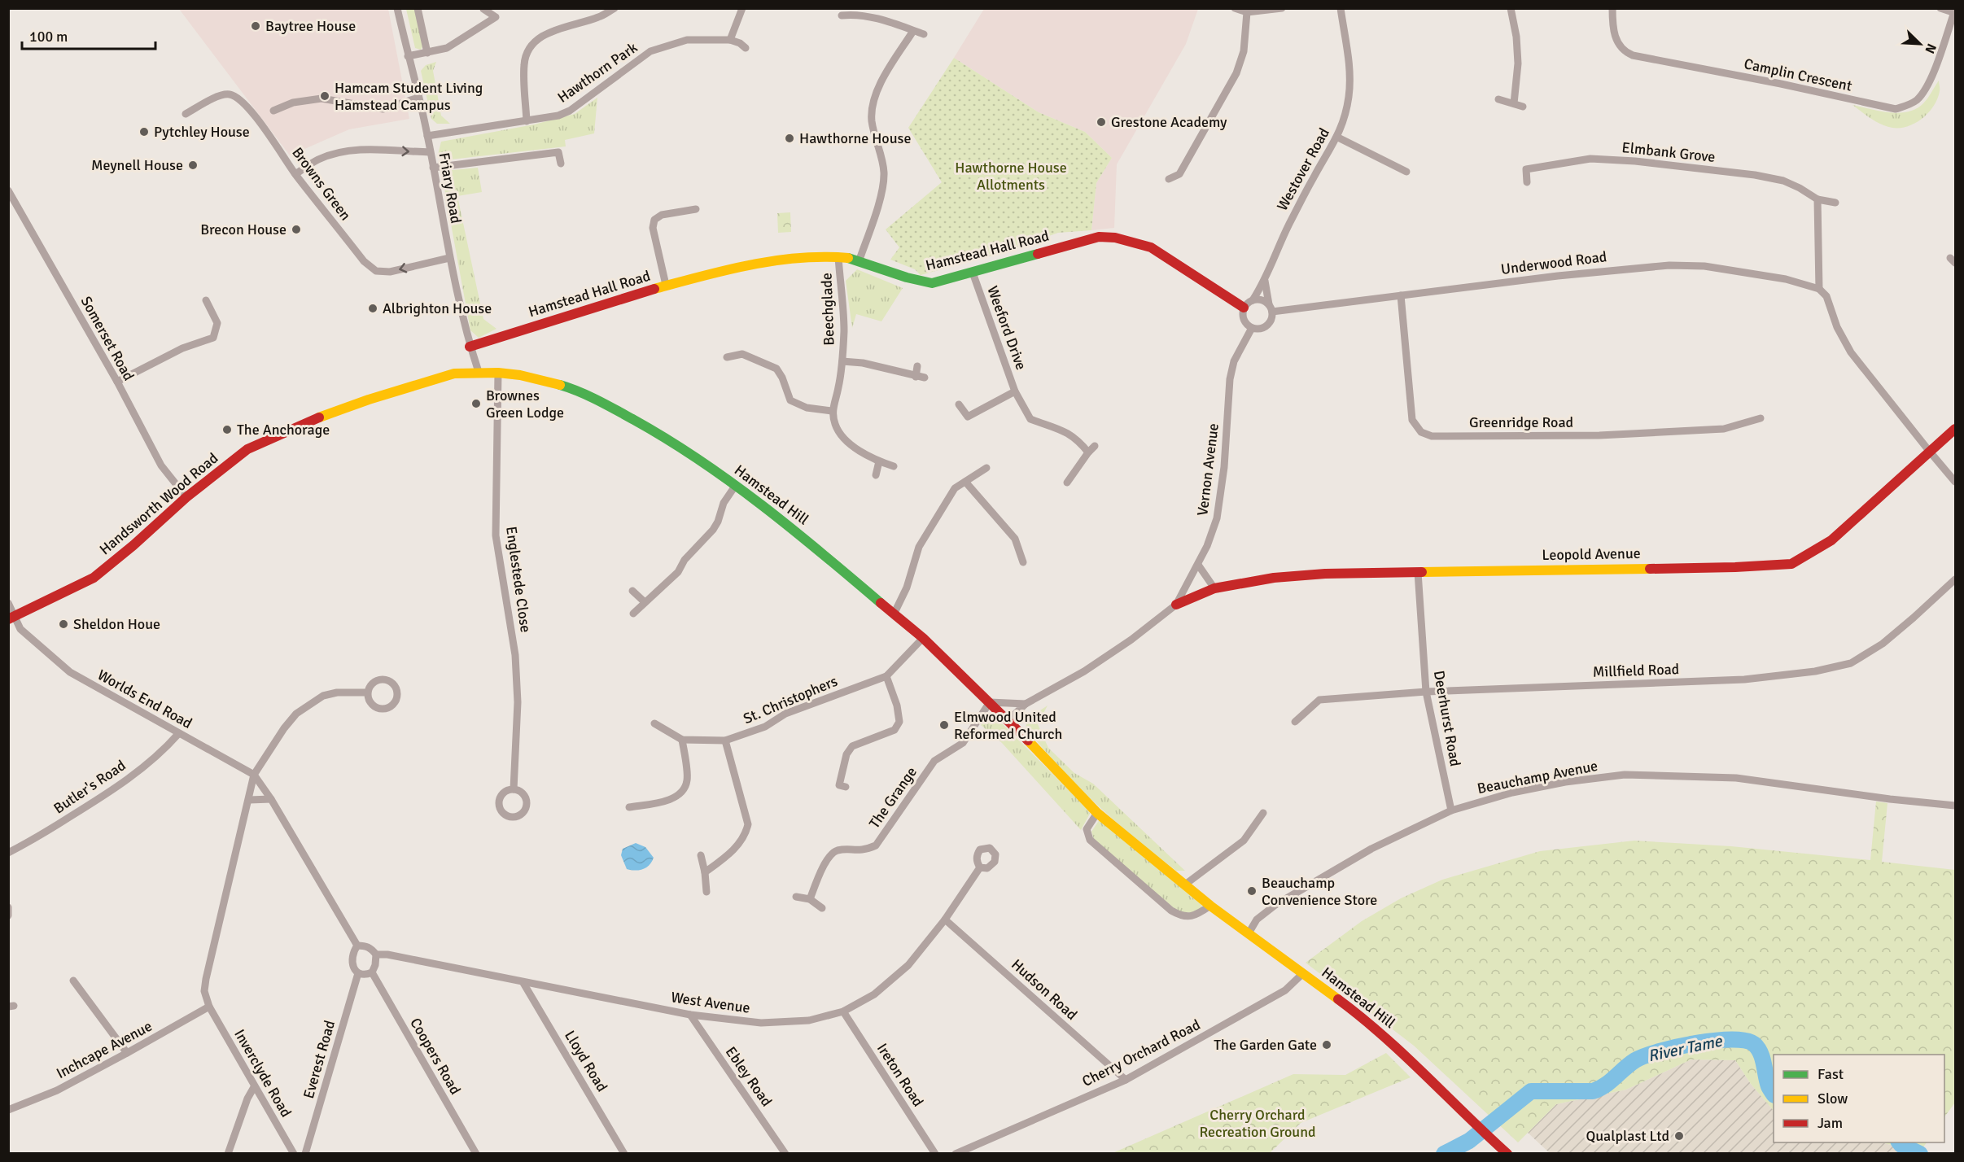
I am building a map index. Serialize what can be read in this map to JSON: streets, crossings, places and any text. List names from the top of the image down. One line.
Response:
{"streets":{"main road":["Hamstead Hall Road","Hamstead Hill","Handsworth Wood Road","Leopold Avenue"],"street":["Hawthorn Park","Camplin Crescent","Elmbank Grove","Westover Road","Browns Green","Friary Road","Underwood Road","Beechglade","Weeford Drive","Somerset Road","Greenridge Road","Vernon Avenue","Englestede Close","Millfield Road","Worlds End Road","St. Christophers","Deerhurst Road","Beauchamp Avenue","Butler's Road","The Grange","Hudson Road","West Avenue","Inchcape Avenue","Cherry Orchard Road","Coopers Road","Everest Road","Lloyd Road","Inverclyde Road","Ireton Road","Ebley Road"]},"crossings":[["Hawthorn Park","Friary Road"],["Westover Road","Hamstead Hall Road"],["Westover Road","Underwood Road"],["Westover Road","Vernon Avenue"],["Browns Green","Friary Road"],["Friary Road","Hamstead Hall Road"],["Friary Road","Handsworth Wood Road"],["Hamstead Hall Road","Underwood Road"],["Hamstead Hall Road","Beechglade"],["Hamstead Hall Road","Weeford Drive"],["Hamstead Hall Road","Vernon Avenue"],["Underwood Road","Greenridge Road"],["Underwood Road","Vernon Avenue"],["Somerset Road","Handsworth Wood Road"],["Vernon Avenue","Hamstead Hill"],["Vernon Avenue","Leopold Avenue"],["Hamstead Hill","Handsworth Wood Road"],["Hamstead Hill","Englestede Close"],["Hamstead Hill","St. Christophers"],["Hamstead Hill","Beauchamp Avenue"],["Hamstead Hill","The Grange"],["Hamstead Hill","Cherry Orchard Road"],["Handsworth Wood Road","Englestede Close"],["Handsworth Wood Road","Worlds End Road"],["Leopold Avenue","Deerhurst Road"],["Millfield Road","Deerhurst Road"],["Worlds End Road","Butler's Road"],["Deerhurst Road","Beauchamp Avenue"],["Hudson Road","West Avenue"],["Hudson Road","Cherry Orchard Road"],["West Avenue","Coopers Road"],["West Avenue","Everest Road"],["West Avenue","Lloyd Road"],["West Avenue","Ireton Road"],["West Avenue","Ebley Road"],["Inchcape Avenue","Inverclyde Road"],["Coopers Road","Everest Road"]],"one_way":["Browns Green"],"water":["River Tame"],"parks":["Hawthorne House Allotments","Cherry Orchard Recreation Ground"],"places":["Baytree House","Hamcam Student Living Hamstead Campus","Grestone Academy","Pytchley House","Hawthorne House","Meynell House","Brecon House","Albrighton House","Brownes Green Lodge","The Anchorage","Sheldon Houe","Elmwood United Reformed Church","Beauchamp Convenience Store","The Garden Gate","Qualplast Ltd"],"legend":["Fast","Slow","Jam"],"scale_bar":"100 m","north":"bottom right"}
